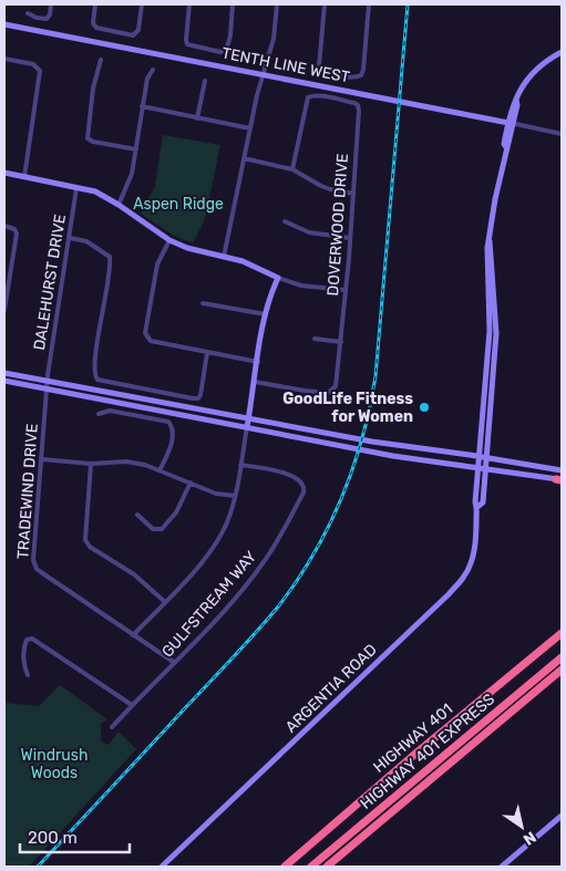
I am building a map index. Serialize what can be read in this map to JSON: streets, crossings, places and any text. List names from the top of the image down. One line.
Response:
{"streets":{"highway":["HIGHWAY 401","HIGHWAY 401 EXPRESS"],"street":["TENTH LINE WEST","DOVERWOOD DRIVE","DALEHURST DRIVE","TRADEWIND DRIVE","GULFSTREAM WAY","ARGENTIA ROAD"]},"crossings":[["TENTH LINE WEST","ARGENTIA ROAD"],["DALEHURST DRIVE","TRADEWIND DRIVE"],["TRADEWIND DRIVE","GULFSTREAM WAY"]],"parks":["Aspen Ridge","Windrush Woods"],"places":["GoodLife Fitness for Women"],"scale_bar":"200 m","north":"bottom right"}
